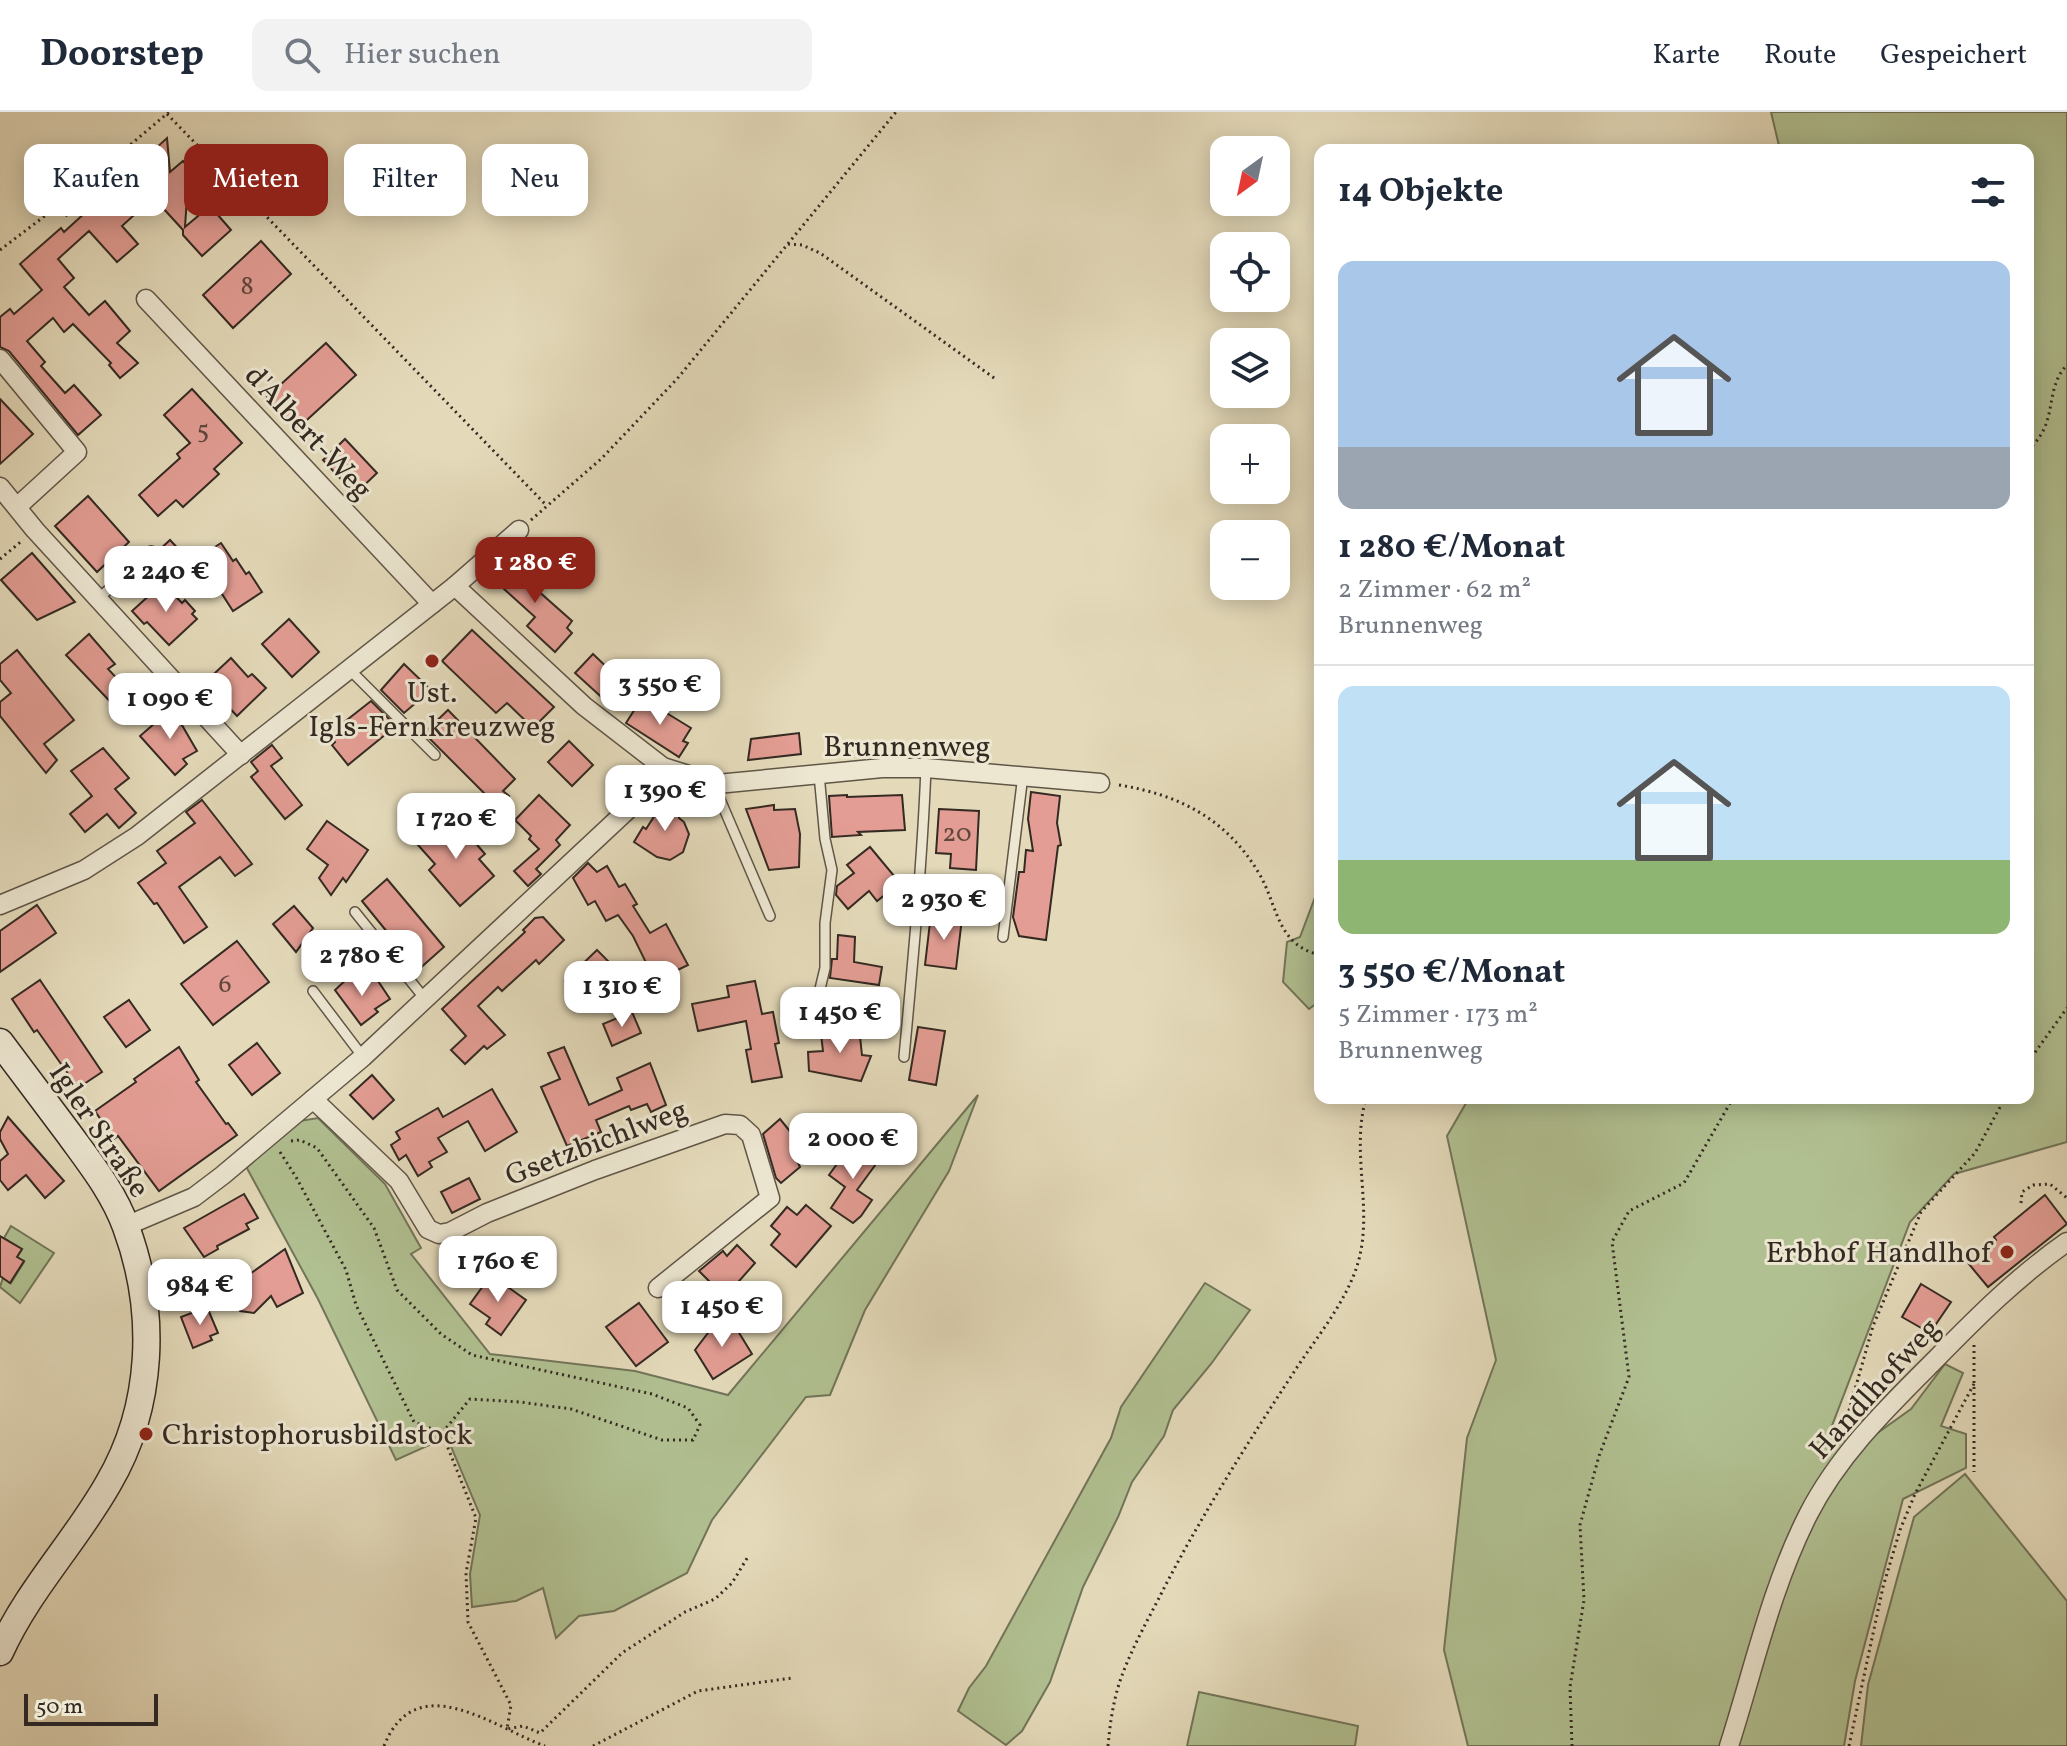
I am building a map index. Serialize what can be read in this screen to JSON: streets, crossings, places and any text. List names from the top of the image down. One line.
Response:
{"streets":{"main road":["Igler Straße"],"street":["d'Albert-Weg","Brunnenweg","Gsetzbichlweg","Handlhofweg"]},"places":["Ust. Igls-Fernkreuzweg","Erbhof Handlhof","Christophorusbildstock"],"house_numbers":["8","5","20","6"],"scale_bar":"50 m","north":"bottom left","page":{"header":"Doorstep","search":"Hier suchen","nav":["Karte","Route","Gespeichert"],"map_buttons":["+","−"],"chip":["Kaufen","Mieten","Filter","Neu"],"heading":"14 Objekte","list":[{"name":"1 280 €/Monat","note":"2 Zimmer · 62 m² · Brunnenweg"},{"name":"3 550 €/Monat","note":"5 Zimmer · 173 m² · Brunnenweg"}],"price":["1 280 €","2 240 €","3 550 €","1 090 €","1 390 €","1 720 €","2 930 €","2 780 €","1 310 €","1 450 €","2 000 €","1 760 €","984 €","1 450 €"],"scale":"50 m"}}
